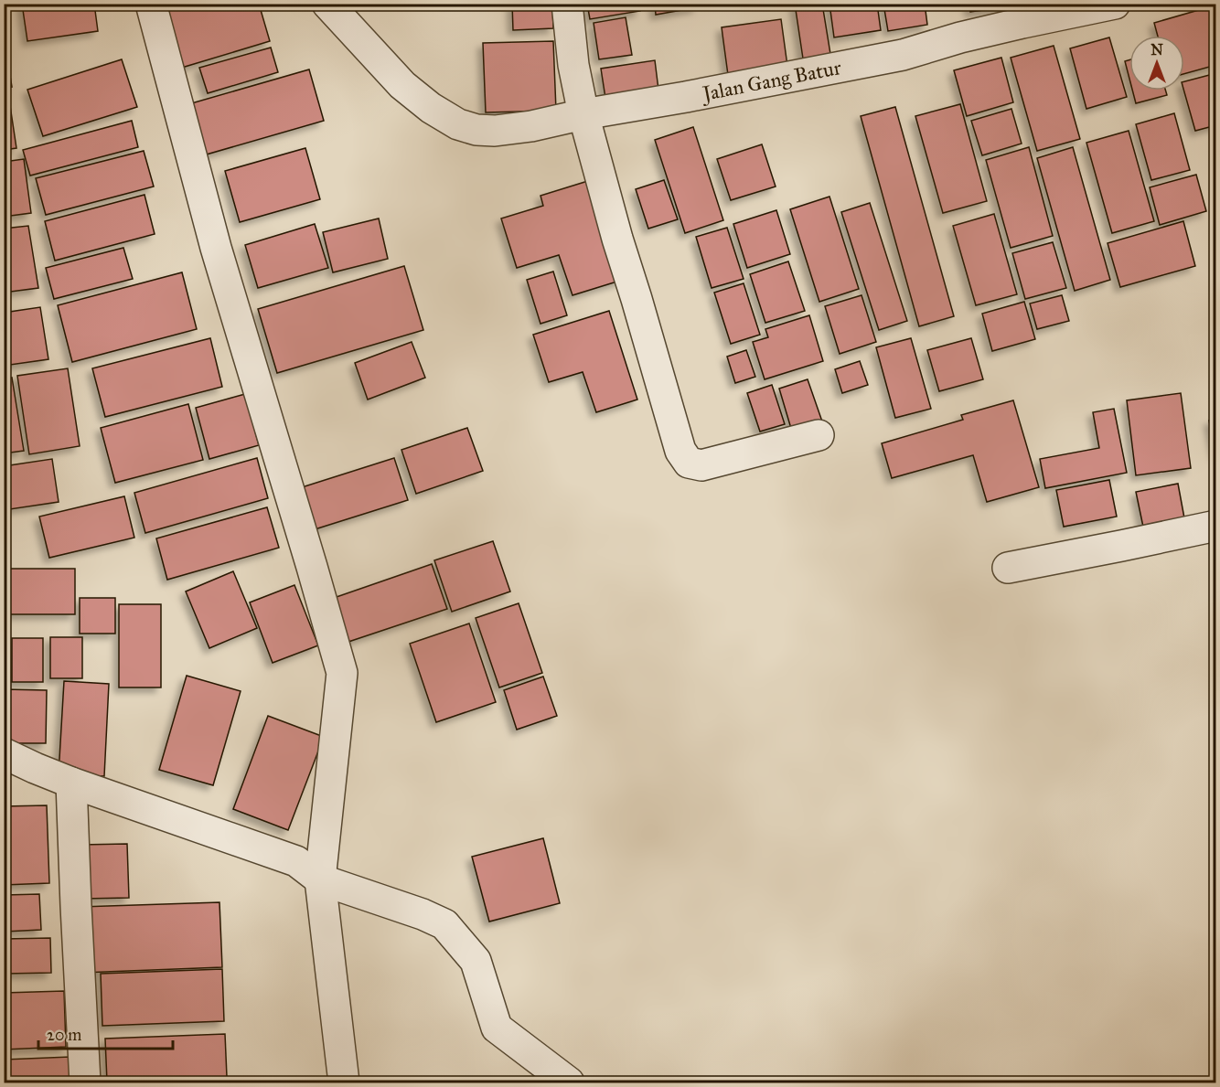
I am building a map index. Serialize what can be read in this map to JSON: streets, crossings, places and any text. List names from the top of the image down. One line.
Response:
{"streets":{"street":["Jalan Gang Batur"]},"scale_bar":"20 m","north":"top"}
